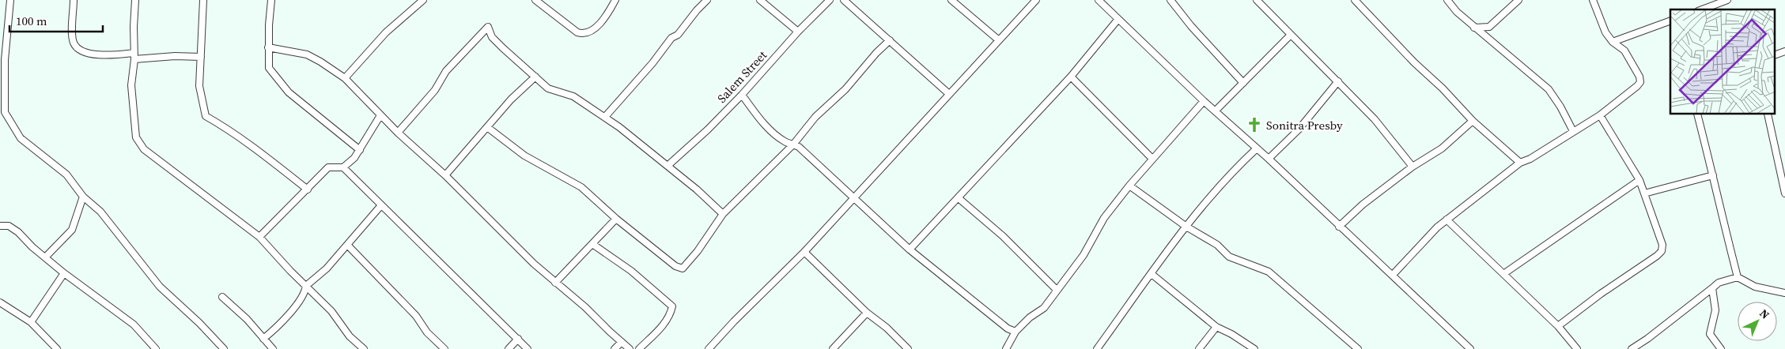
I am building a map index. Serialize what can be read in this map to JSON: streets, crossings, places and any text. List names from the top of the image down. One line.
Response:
{"streets":{"street":["Salem Street"]},"places":{"church":["Sonitra Presby"]},"scale_bar":"100 m","north":"top right"}
